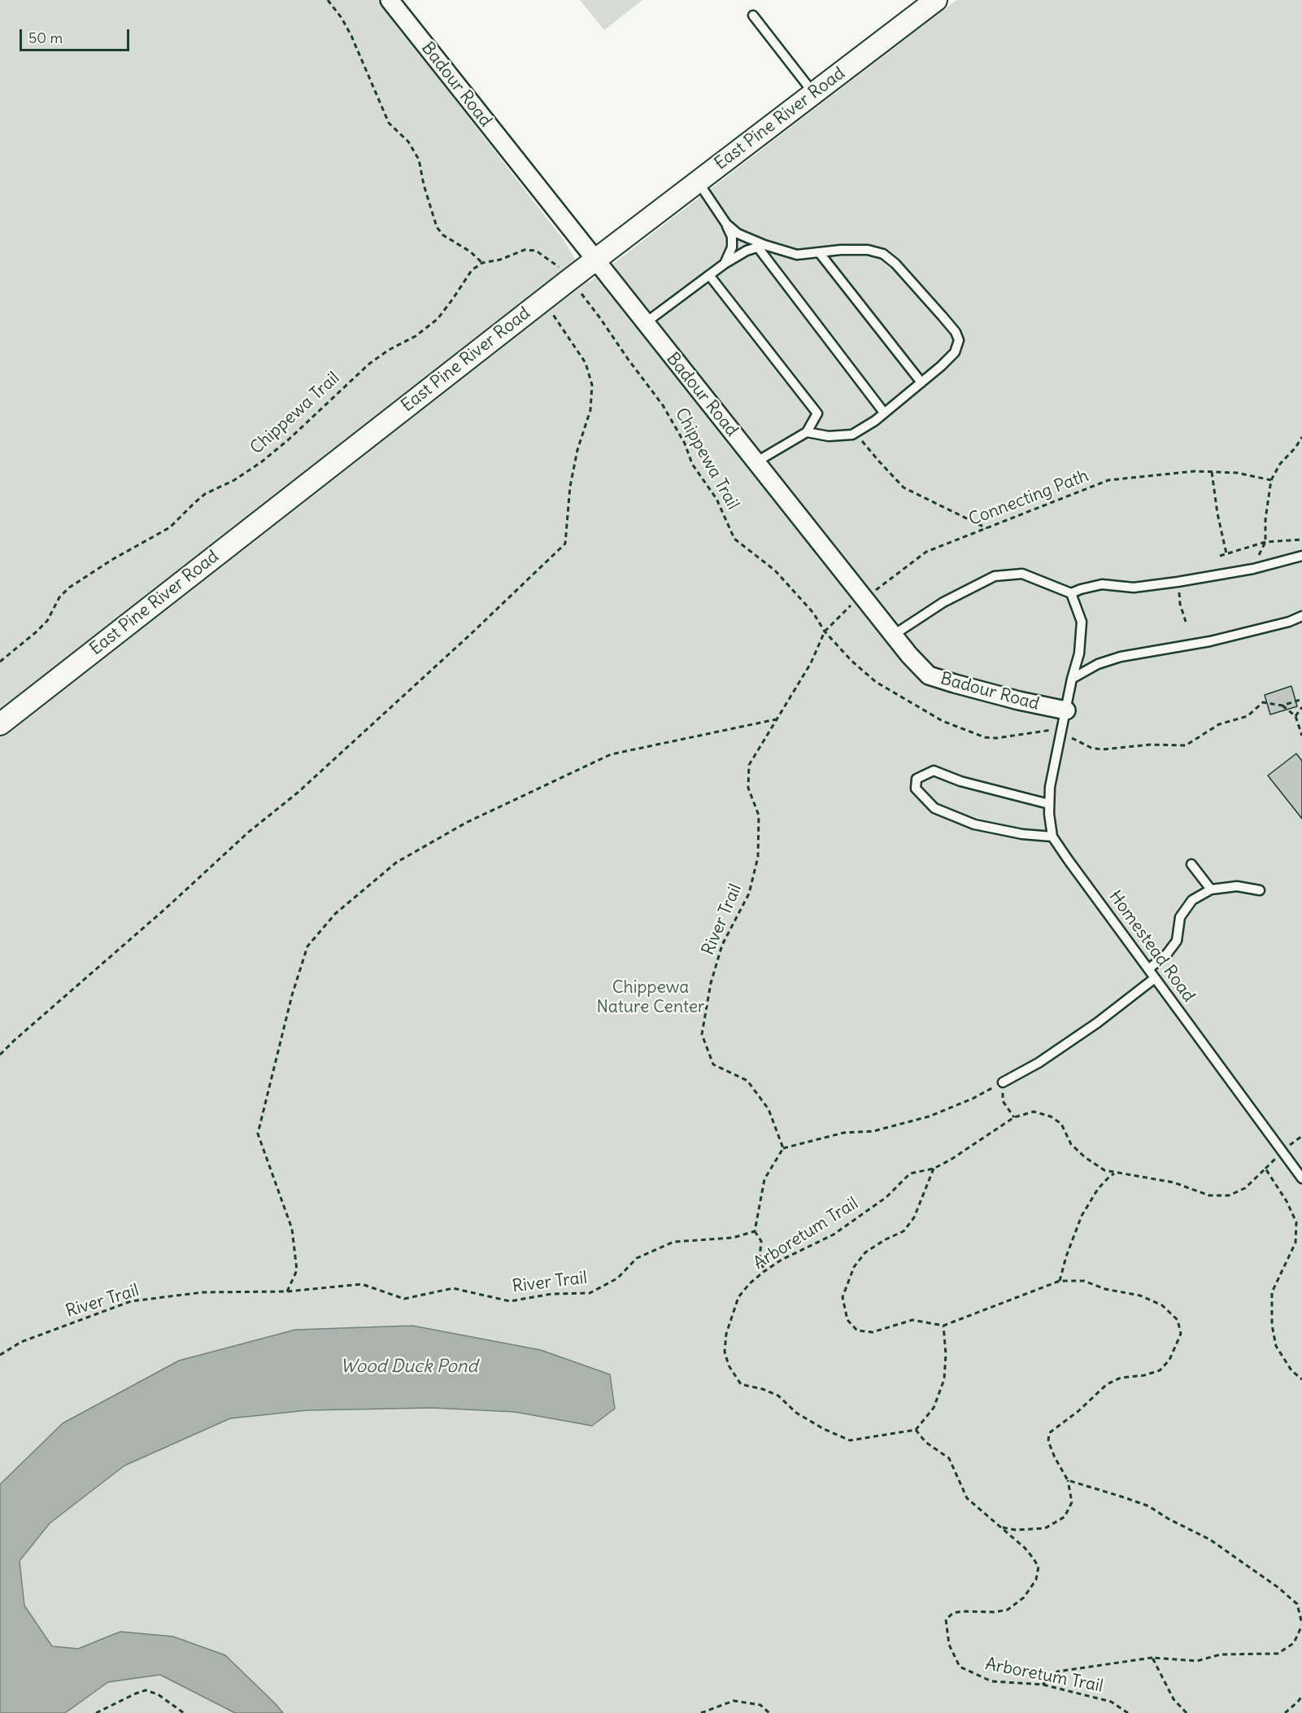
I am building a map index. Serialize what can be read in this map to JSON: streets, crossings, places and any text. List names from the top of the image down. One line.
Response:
{"streets":{"street":["Badour Road","East Pine River Road"],"lane":["Homestead Road"],"path":["Chippewa Trail","Connecting Path","River Trail","Arboretum Trail"]},"crossings":[["Badour Road","East Pine River Road"],["Badour Road","Connecting Path"],["Badour Road","Homestead Road"],["Chippewa Trail","Connecting Path"],["Chippewa Trail","River Trail"],["Connecting Path","River Trail"]],"water":["Wood Duck Pond"],"parks":["Chippewa Nature Center"],"scale_bar":"50 m"}
